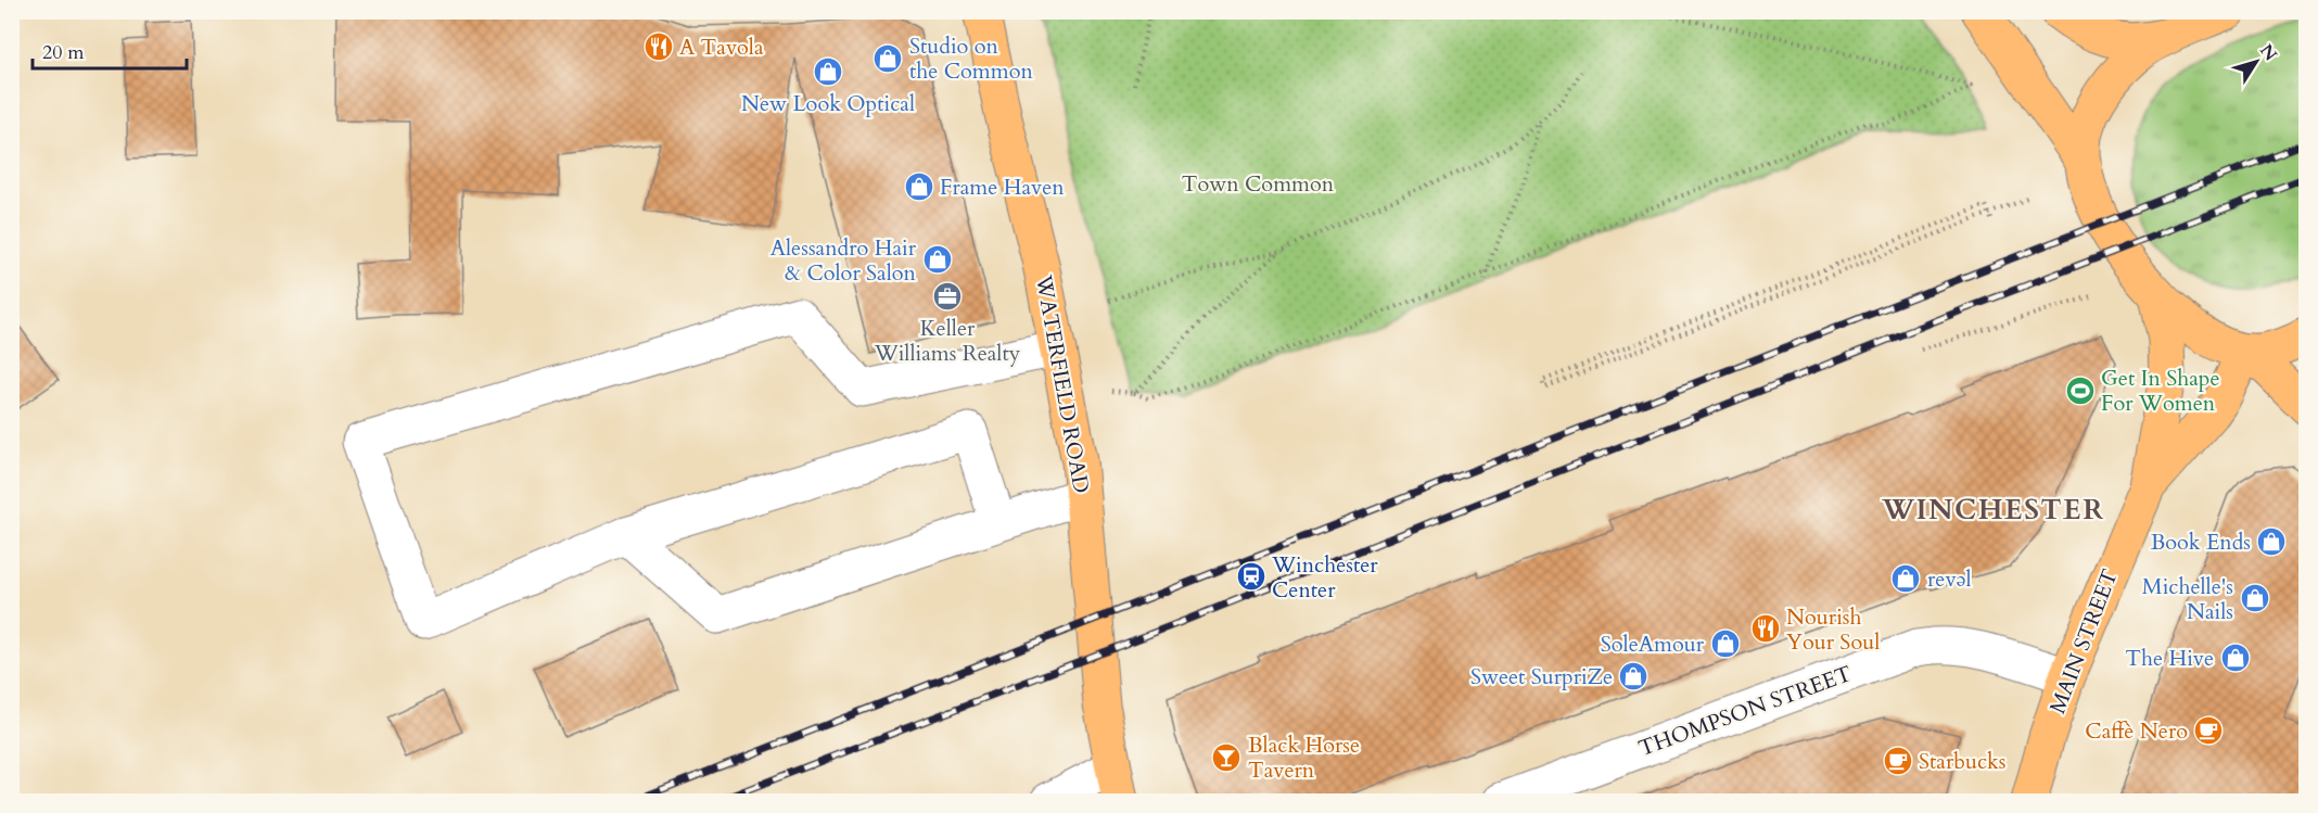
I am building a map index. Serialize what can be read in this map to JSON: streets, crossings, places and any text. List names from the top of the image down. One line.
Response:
{"streets":{"main road":["WATERFIELD ROAD","MAIN STREET"],"street":["THOMPSON STREET"]},"crossings":[["MAIN STREET","THOMPSON STREET"]],"districts":["WINCHESTER"],"parks":["Town Common"],"places":{"restaurant":["A Tavola","Nourish Your Soul"],"shop":["Studio on the Common","New Look Optical","Frame Haven","Alessandro Hair & Color Salon","Book Ends","revəl","Michelle's Nails","SoleAmour","The Hive","Sweet SurpriZe"],"office":["Keller Williams Realty"],"sports":["Get In Shape For Women"],"station":["Winchester Center"],"cafe":["Caffè Nero","Starbucks"],"bar":["Black Horse Tavern"]},"scale_bar":"20 m","north":"top right"}
